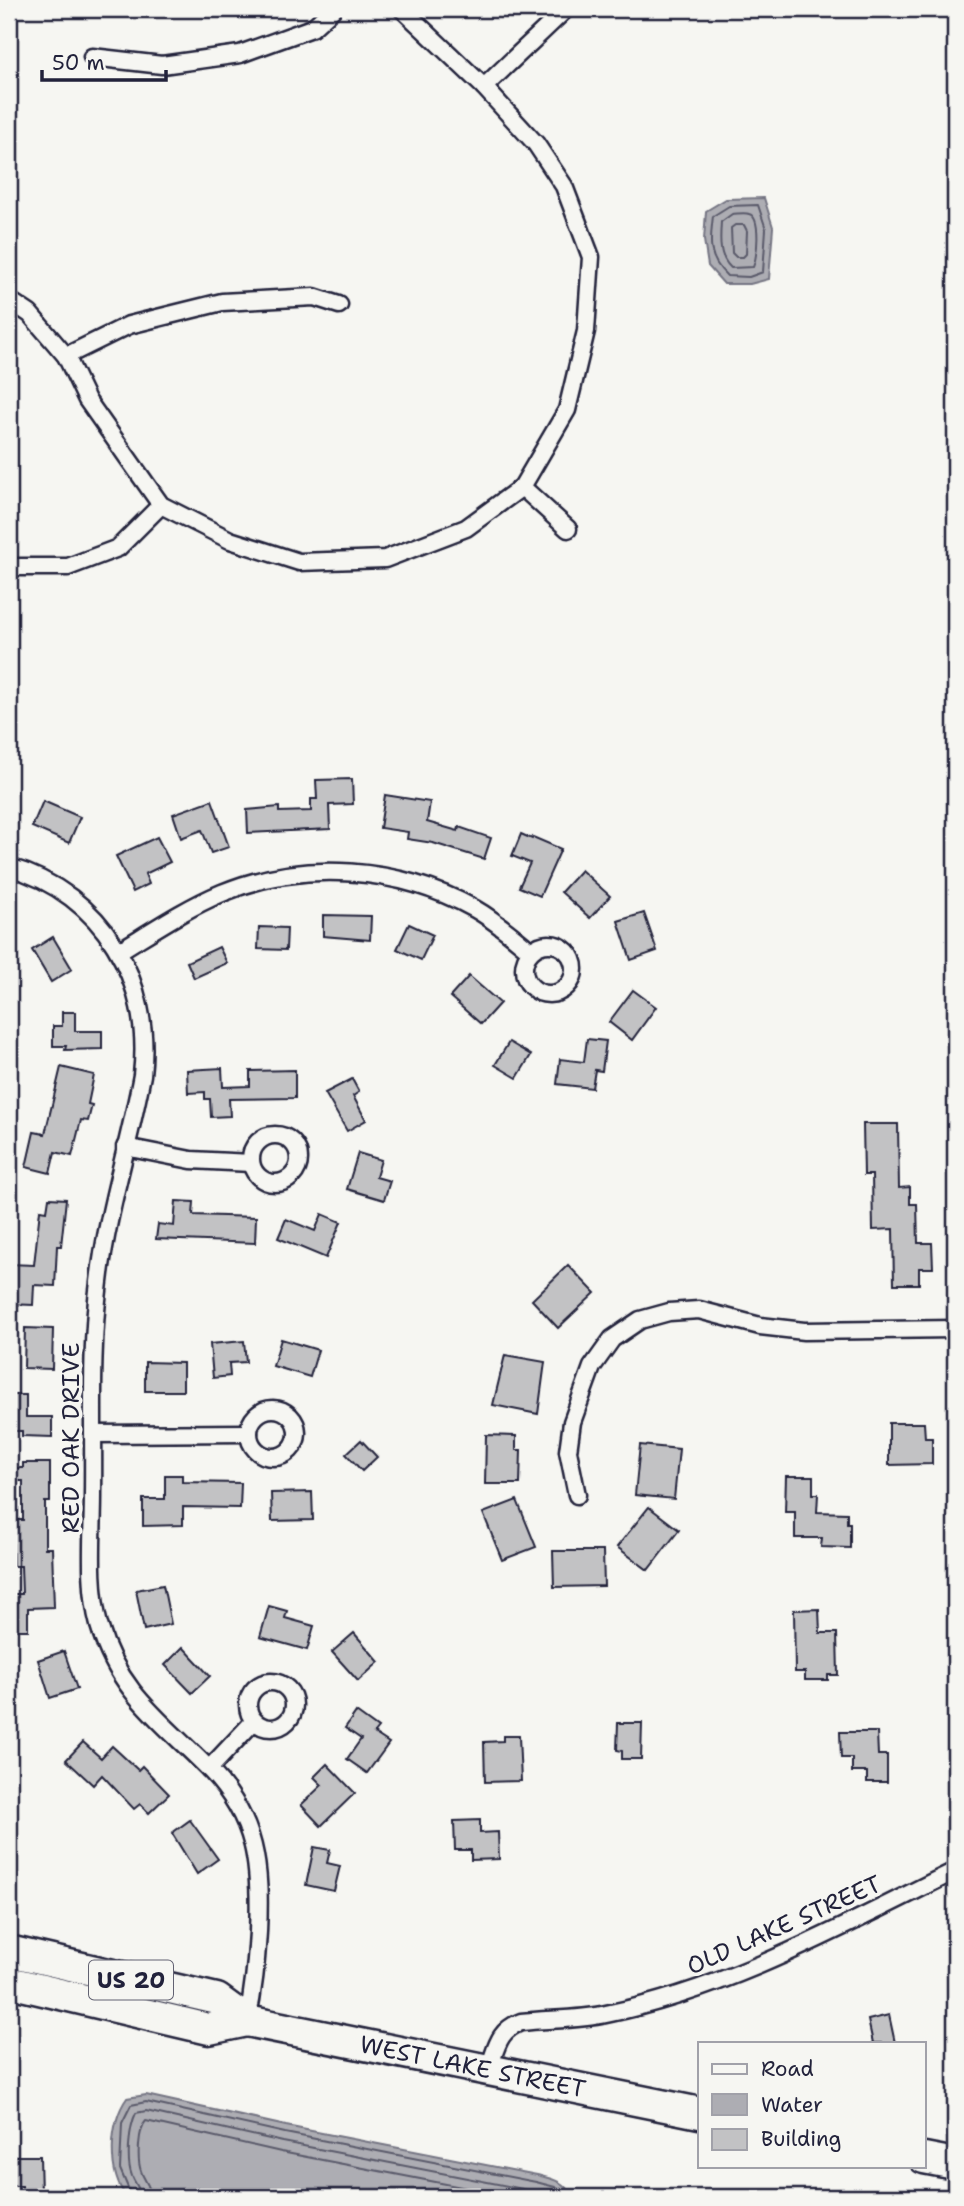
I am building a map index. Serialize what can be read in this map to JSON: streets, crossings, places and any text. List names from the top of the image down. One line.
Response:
{"streets":{"highway":["US 20","WEST LAKE STREET"],"street":["RED OAK DRIVE","OLD LAKE STREET"]},"crossings":[["RED OAK DRIVE","WEST LAKE STREET"],["OLD LAKE STREET","WEST LAKE STREET"]],"legend":["Road","Water","Building"],"scale_bar":"50 m"}
